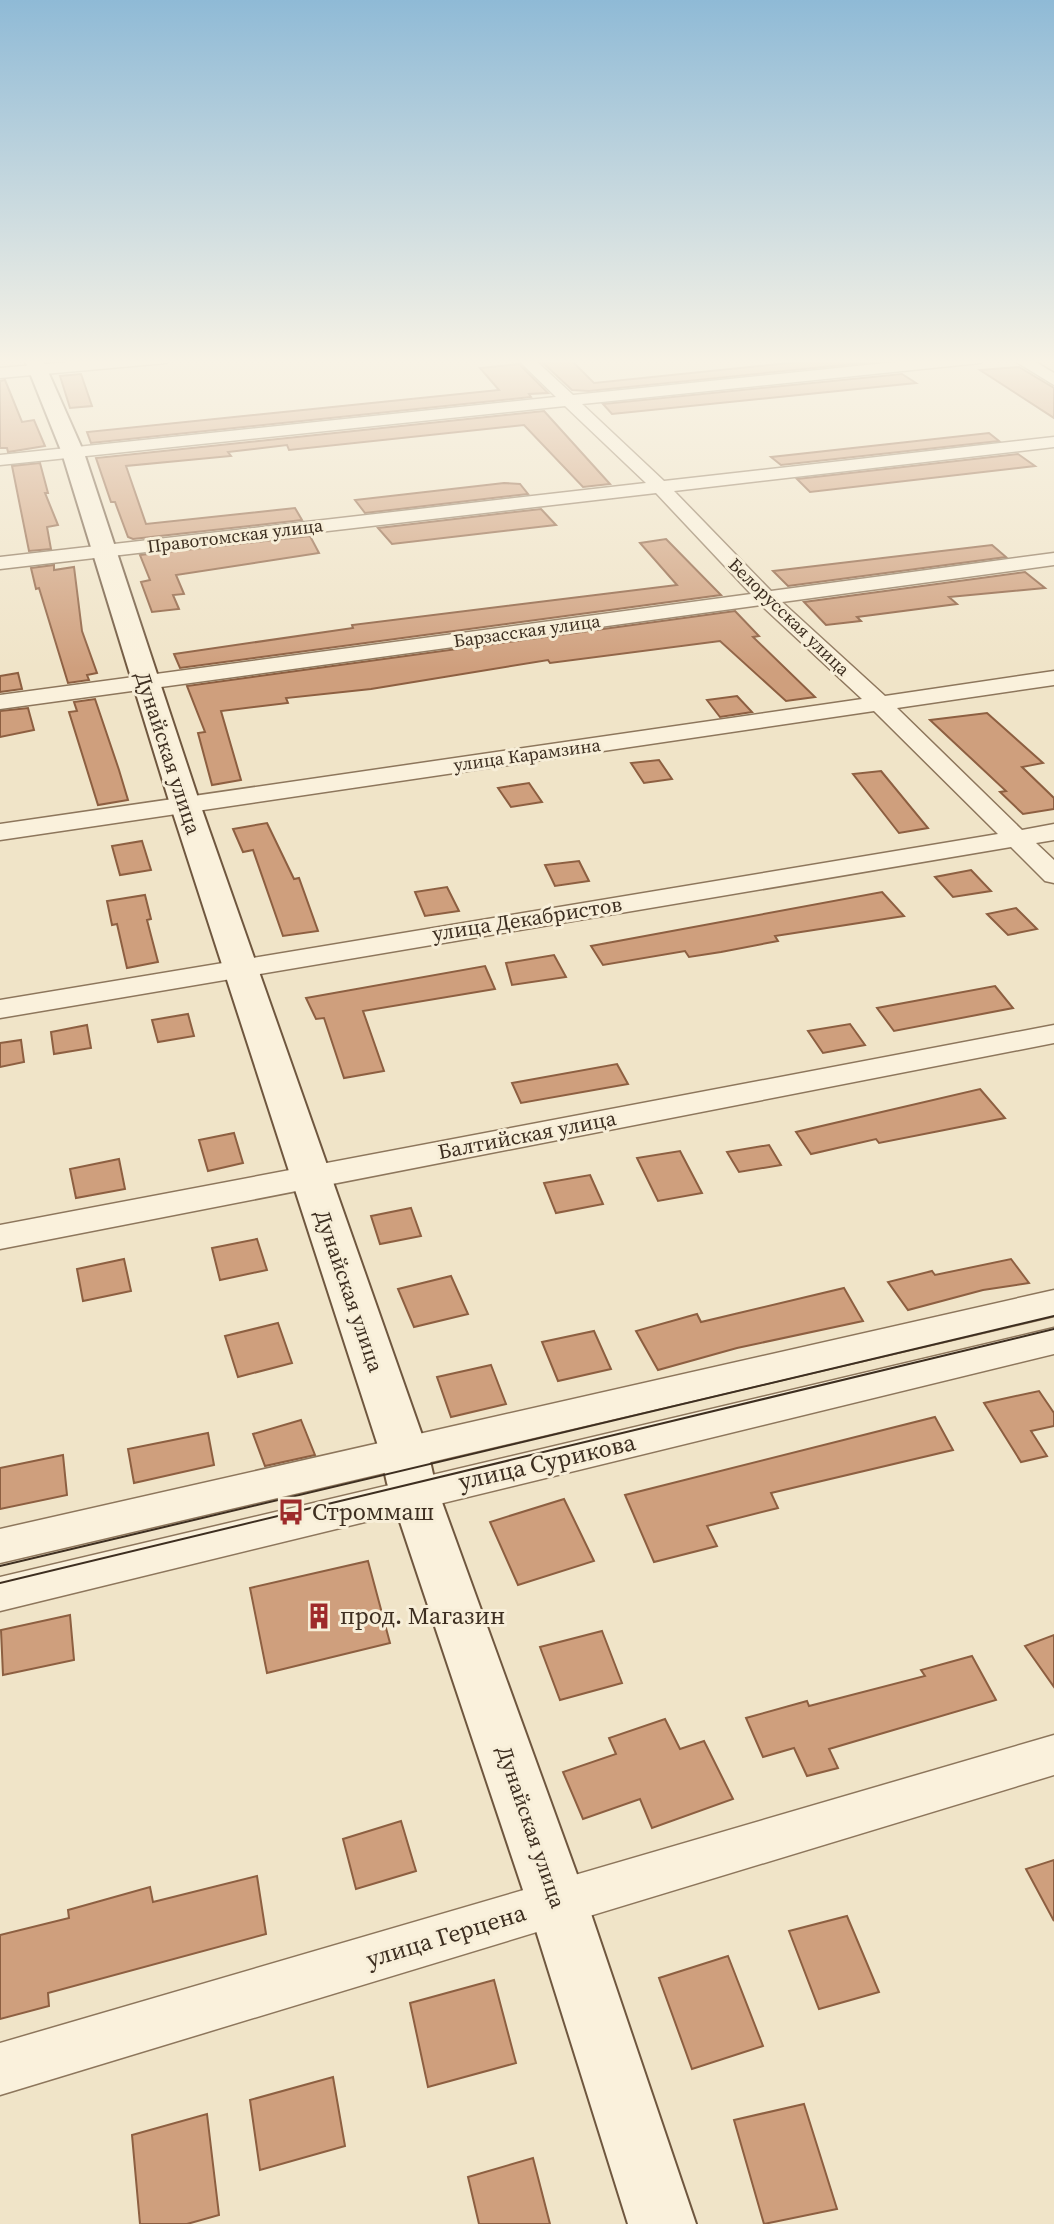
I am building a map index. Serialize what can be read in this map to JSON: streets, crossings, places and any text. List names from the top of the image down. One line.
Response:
{"streets":{"street":["Правотомская улица","Белорусская улица","Барзасская улица","Дунайская улица","улица Карамзина","улица Декабристов","Балтийская улица","улица Сурикова","улица Герцена"]},"crossings":[["Правотомская улица","Белорусская улица"],["Правотомская улица","Дунайская улица"],["Белорусская улица","Барзасская улица"],["Белорусская улица","улица Карамзина"],["Белорусская улица","улица Декабристов"],["Барзасская улица","Дунайская улица"],["Дунайская улица","улица Карамзина"],["Дунайская улица","улица Декабристов"],["Дунайская улица","Балтийская улица"],["Дунайская улица","улица Сурикова"],["Дунайская улица","улица Герцена"]],"places":{"bus stop":["Строммаш"],"building":["прод. Магазин"]}}
